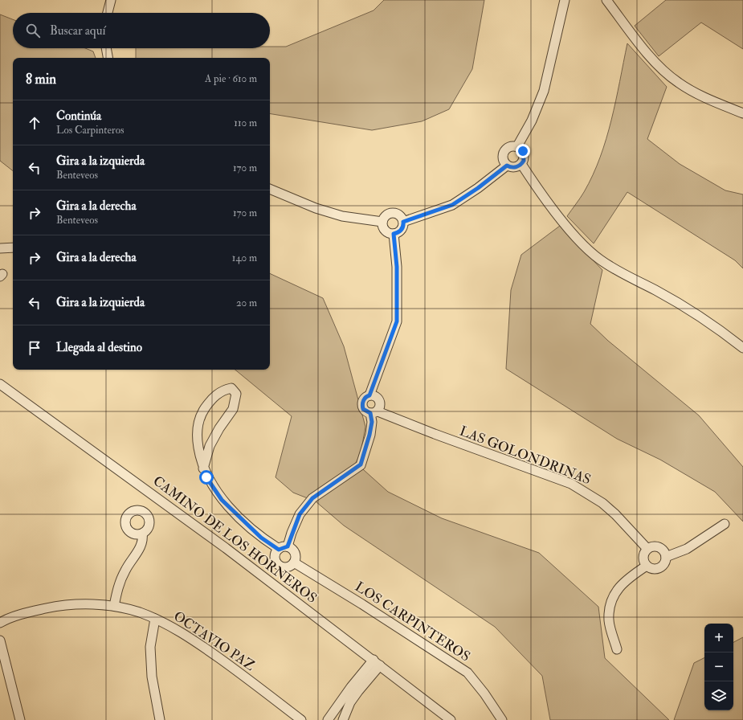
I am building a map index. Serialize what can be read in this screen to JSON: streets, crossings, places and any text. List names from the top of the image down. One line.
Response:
{"streets":{"street":["LAS GOLONDRINAS","CAMINO DE LOS HORNEROS","LOS CARPINTEROS","OCTAVIO PAZ"]},"page":{"search":"Buscar aquí","heading":["8 min","A pie · 610 m"],"list":[["Continúa","Los Carpinteros","110 m"],["Gira a la izquierda","Benteveos","170 m"],["Gira a la derecha","Benteveos","170 m"],["Gira a la derecha","140 m"],["Gira a la izquierda","20 m"],"Llegada al destino"],"map_buttons":["+","−"]}}
